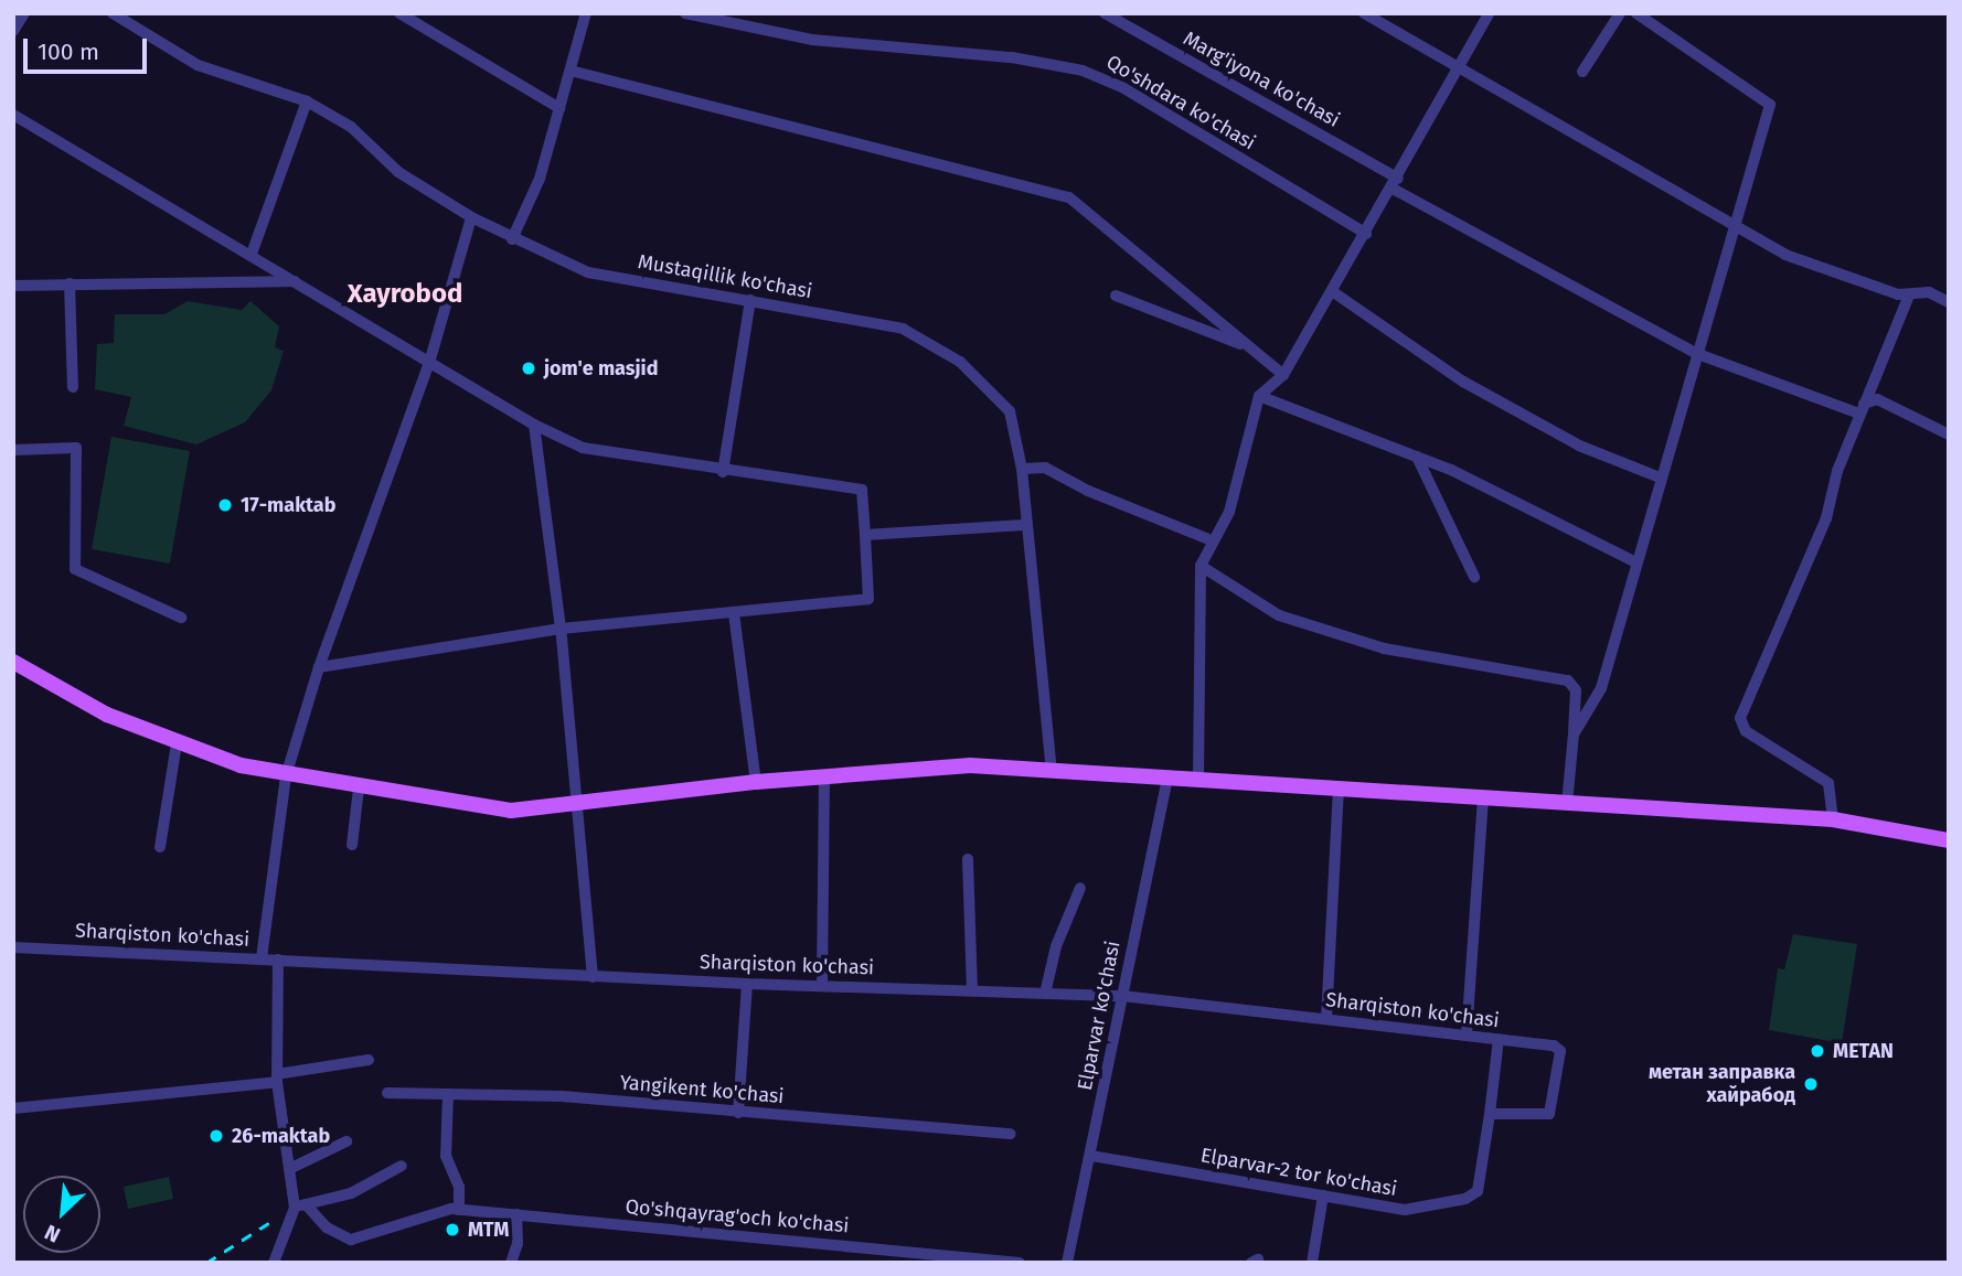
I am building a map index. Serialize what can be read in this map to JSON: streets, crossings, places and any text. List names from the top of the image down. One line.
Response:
{"streets":{"street":["Marg'iyona ko'chasi","Qo'shdara ko'chasi","Mustaqillik ko'chasi","Sharqiston ko'chasi","Elparvar ko'chasi","Yangikent ko'chasi","Elparvar-2 tor ko'chasi","Qo'shqayrag'och ko'chasi"]},"crossings":[["Sharqiston ko'chasi","Elparvar ko'chasi"],["Sharqiston ko'chasi","Elparvar-2 tor ko'chasi"],["Elparvar ko'chasi","Elparvar-2 tor ko'chasi"]],"districts":["Xayrobod"],"places":["jom'e masjid","17-maktab","METAN","метан заправка хайрабод","26-maktab","MTM"],"scale_bar":"100 m","north":"bottom left"}
